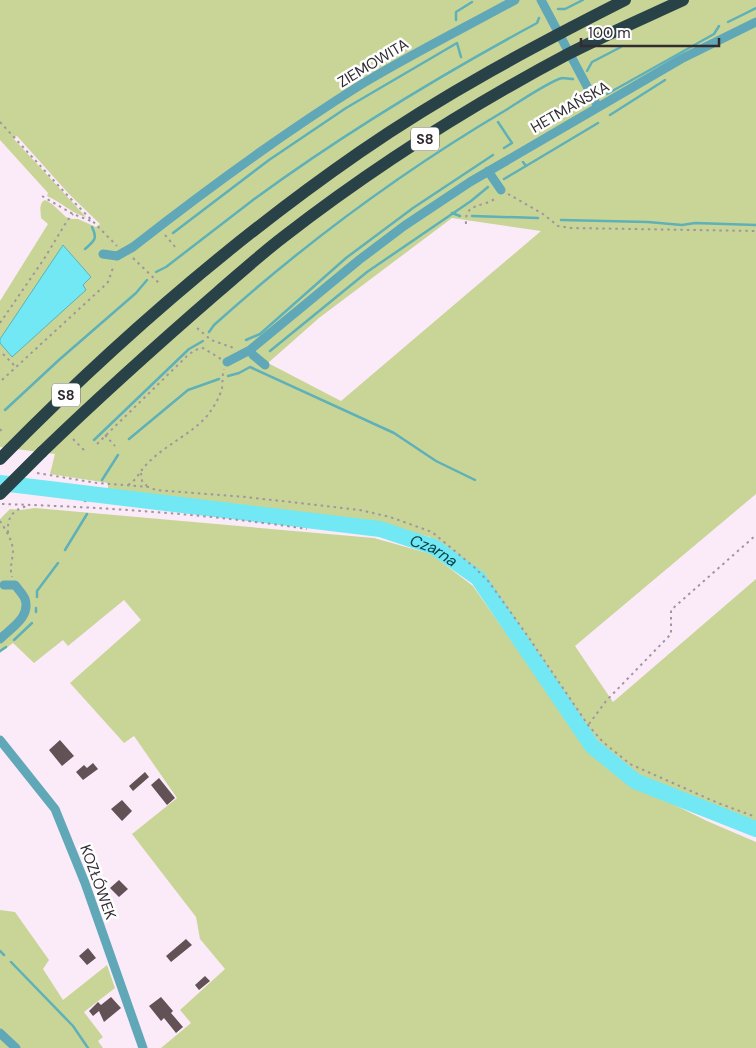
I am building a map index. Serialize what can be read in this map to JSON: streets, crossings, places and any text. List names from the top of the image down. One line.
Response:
{"streets":{"highway":["S8"],"street":["ZIEMOWITA","HETMAŃSKA","KOZŁÓWEK"]},"water":["Czarna"],"scale_bar":"100 m"}
